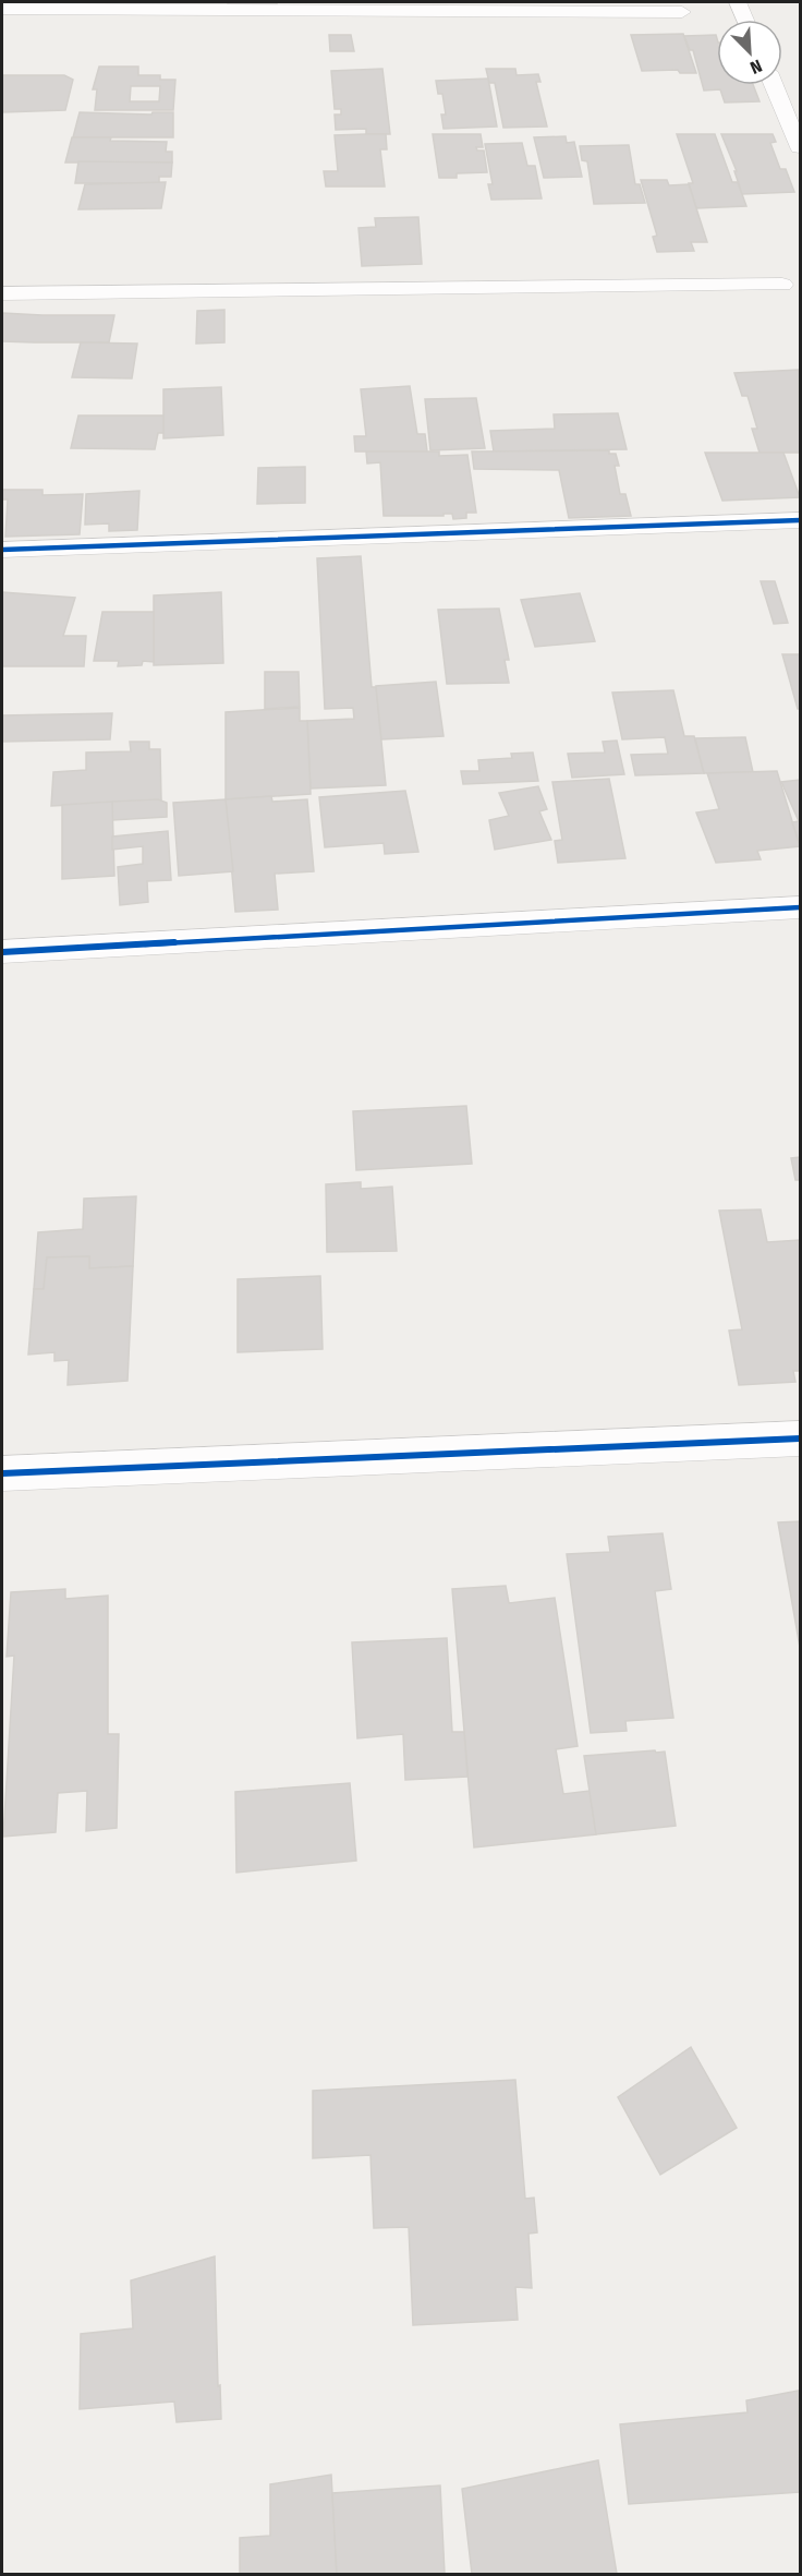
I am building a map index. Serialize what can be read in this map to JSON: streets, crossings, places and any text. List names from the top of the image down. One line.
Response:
{"north":"bottom right"}
